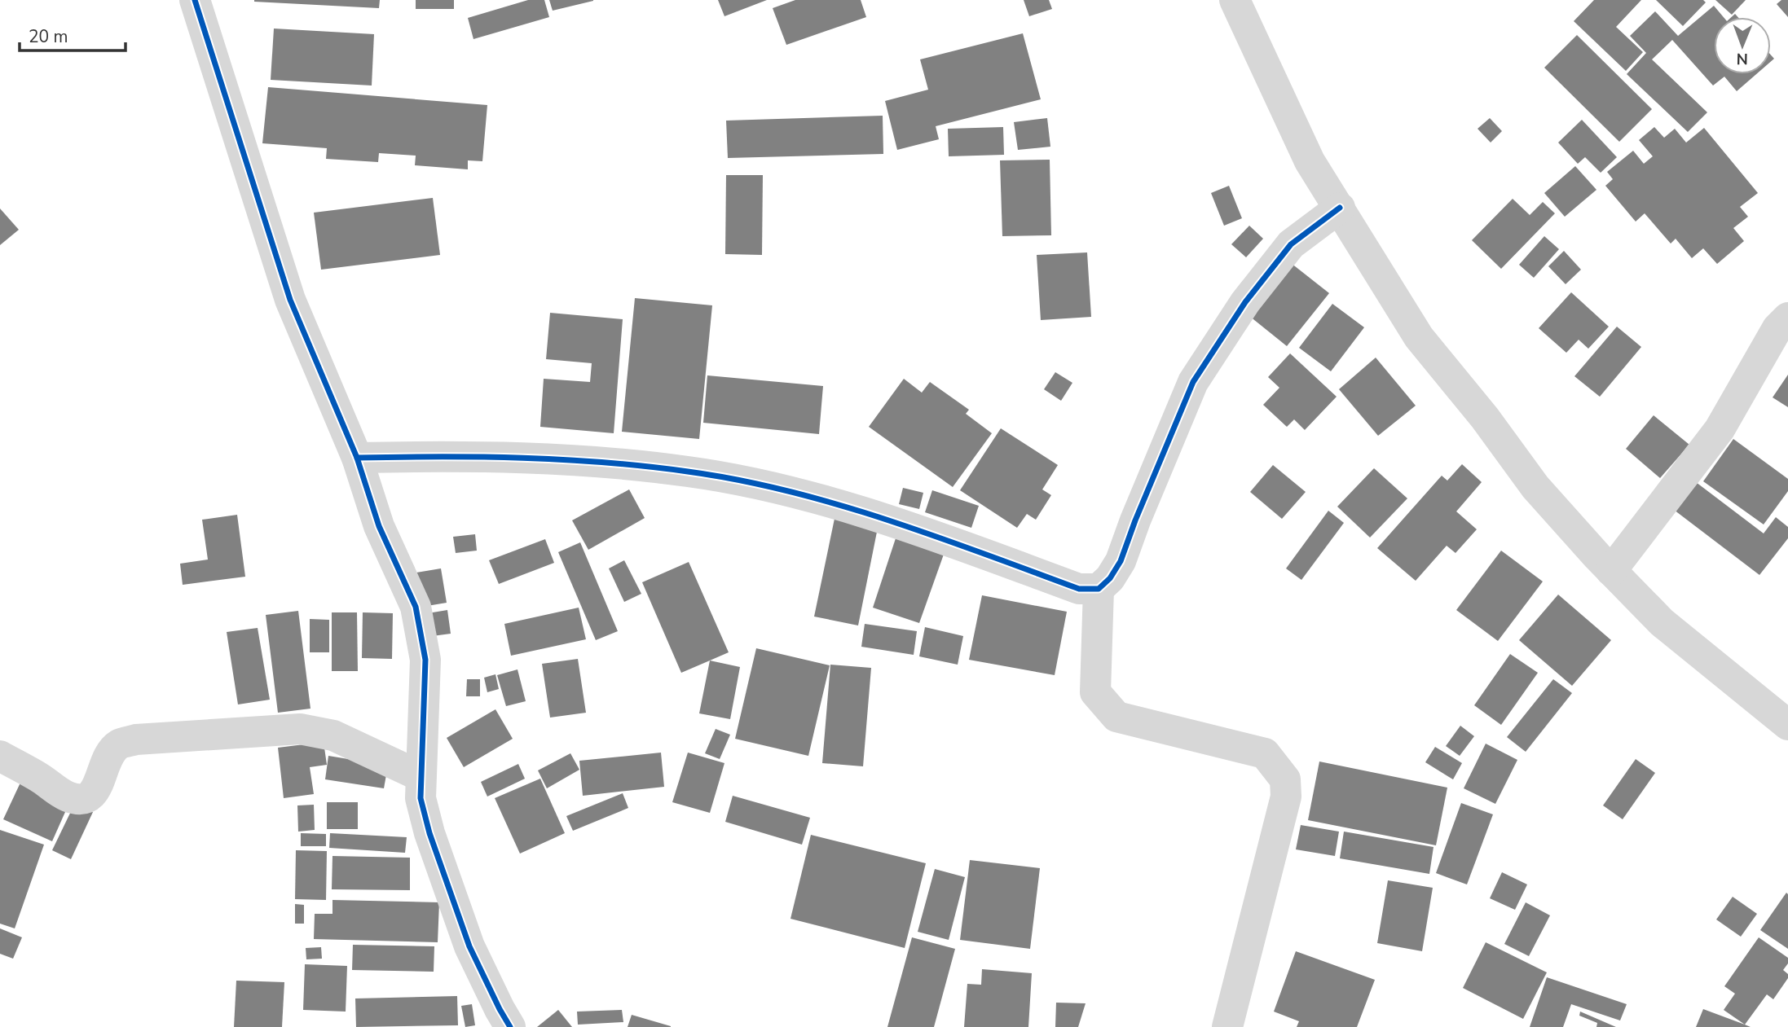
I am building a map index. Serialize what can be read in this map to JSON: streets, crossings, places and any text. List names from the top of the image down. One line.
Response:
{"scale_bar":"20 m","north":"bottom"}
